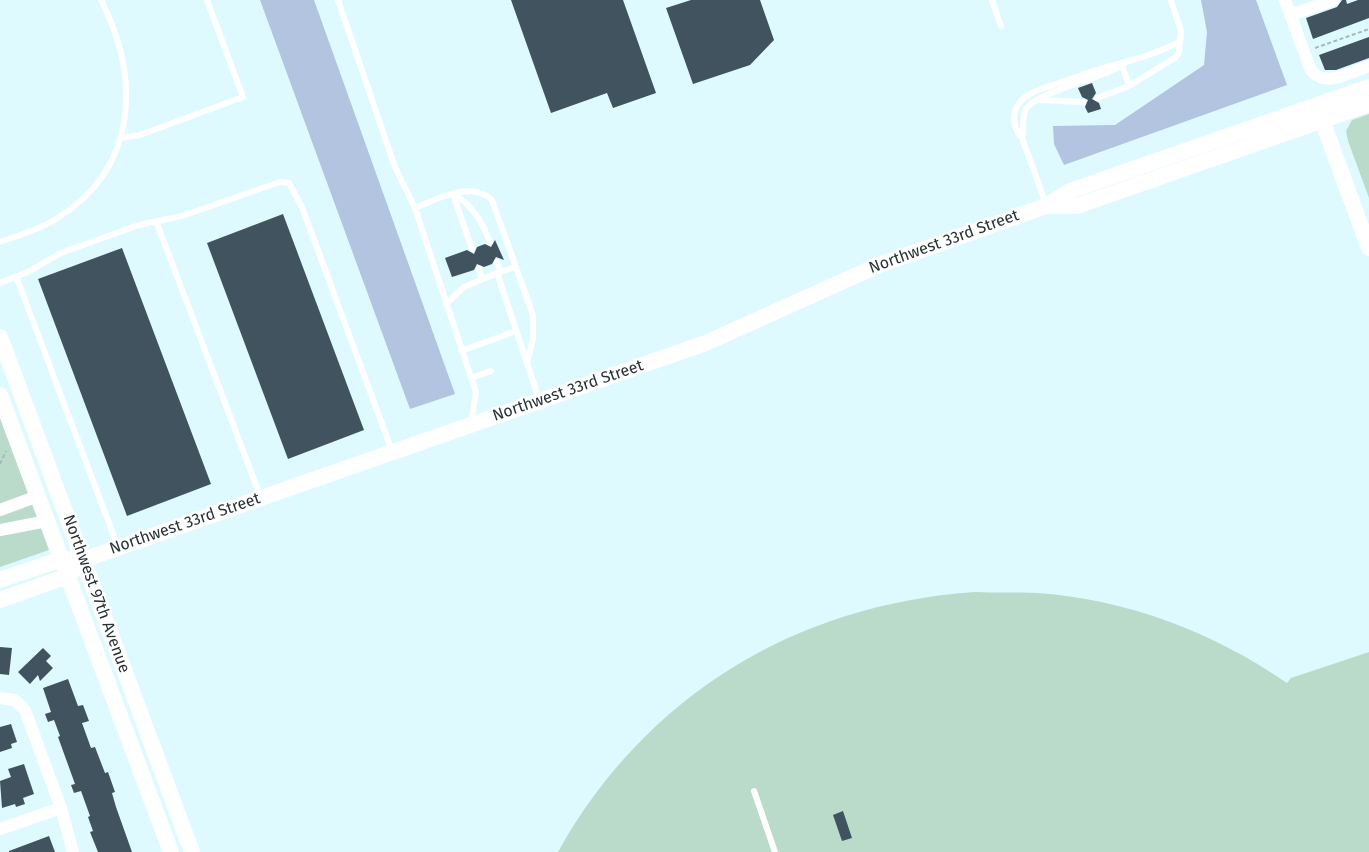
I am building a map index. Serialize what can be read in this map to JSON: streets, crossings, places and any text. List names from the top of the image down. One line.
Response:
{"streets":{"street":["Northwest 33rd Street","Northwest 97th Avenue"]},"crossings":[["Northwest 33rd Street","Northwest 97th Avenue"]]}
